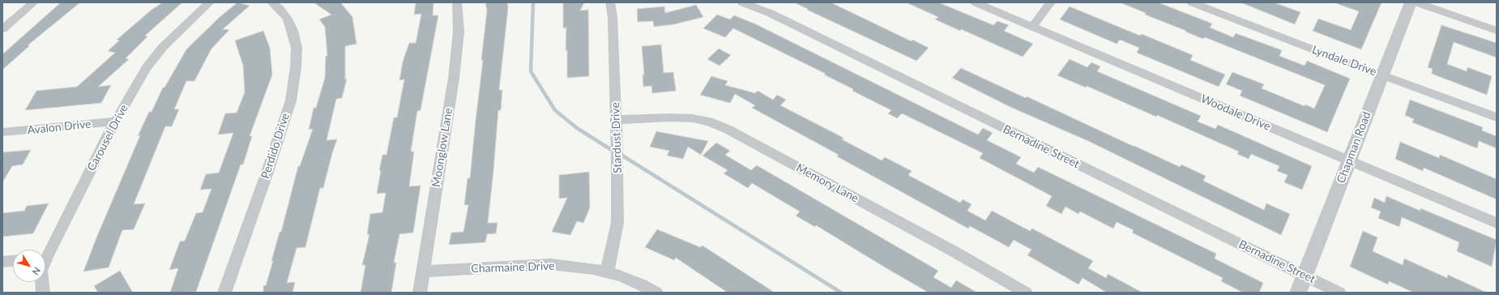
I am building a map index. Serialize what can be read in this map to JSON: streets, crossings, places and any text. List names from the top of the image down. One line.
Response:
{"streets":{"street":["Lyndale Drive","Woodale Drive","Avalon Drive","Carousel Drive","Stardust Drive","Perdido Drive","Bernadine Street","Moonglow Lane","Chapman Road","Memory Lane","Charmaine Drive"]},"crossings":[["Lyndale Drive","Chapman Road"],["Woodale Drive","Chapman Road"],["Avalon Drive","Carousel Drive"],["Stardust Drive","Memory Lane"],["Stardust Drive","Charmaine Drive"],["Bernadine Street","Chapman Road"],["Moonglow Lane","Charmaine Drive"]],"north":"bottom right"}
